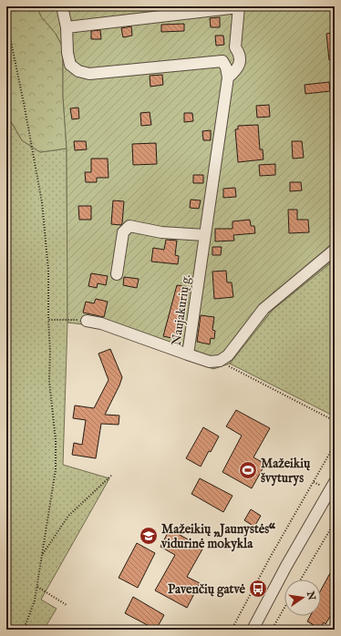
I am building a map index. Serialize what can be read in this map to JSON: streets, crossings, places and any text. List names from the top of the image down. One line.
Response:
{"streets":{"street":["Naujakurių g."]},"places":{"sports":["Mažeikių švyturys"],"school or university":["Mažeikių „Jaunystės“ vidurinė mokykla"],"bus stop":["Pavenčių gatvė"]},"north":"right"}
